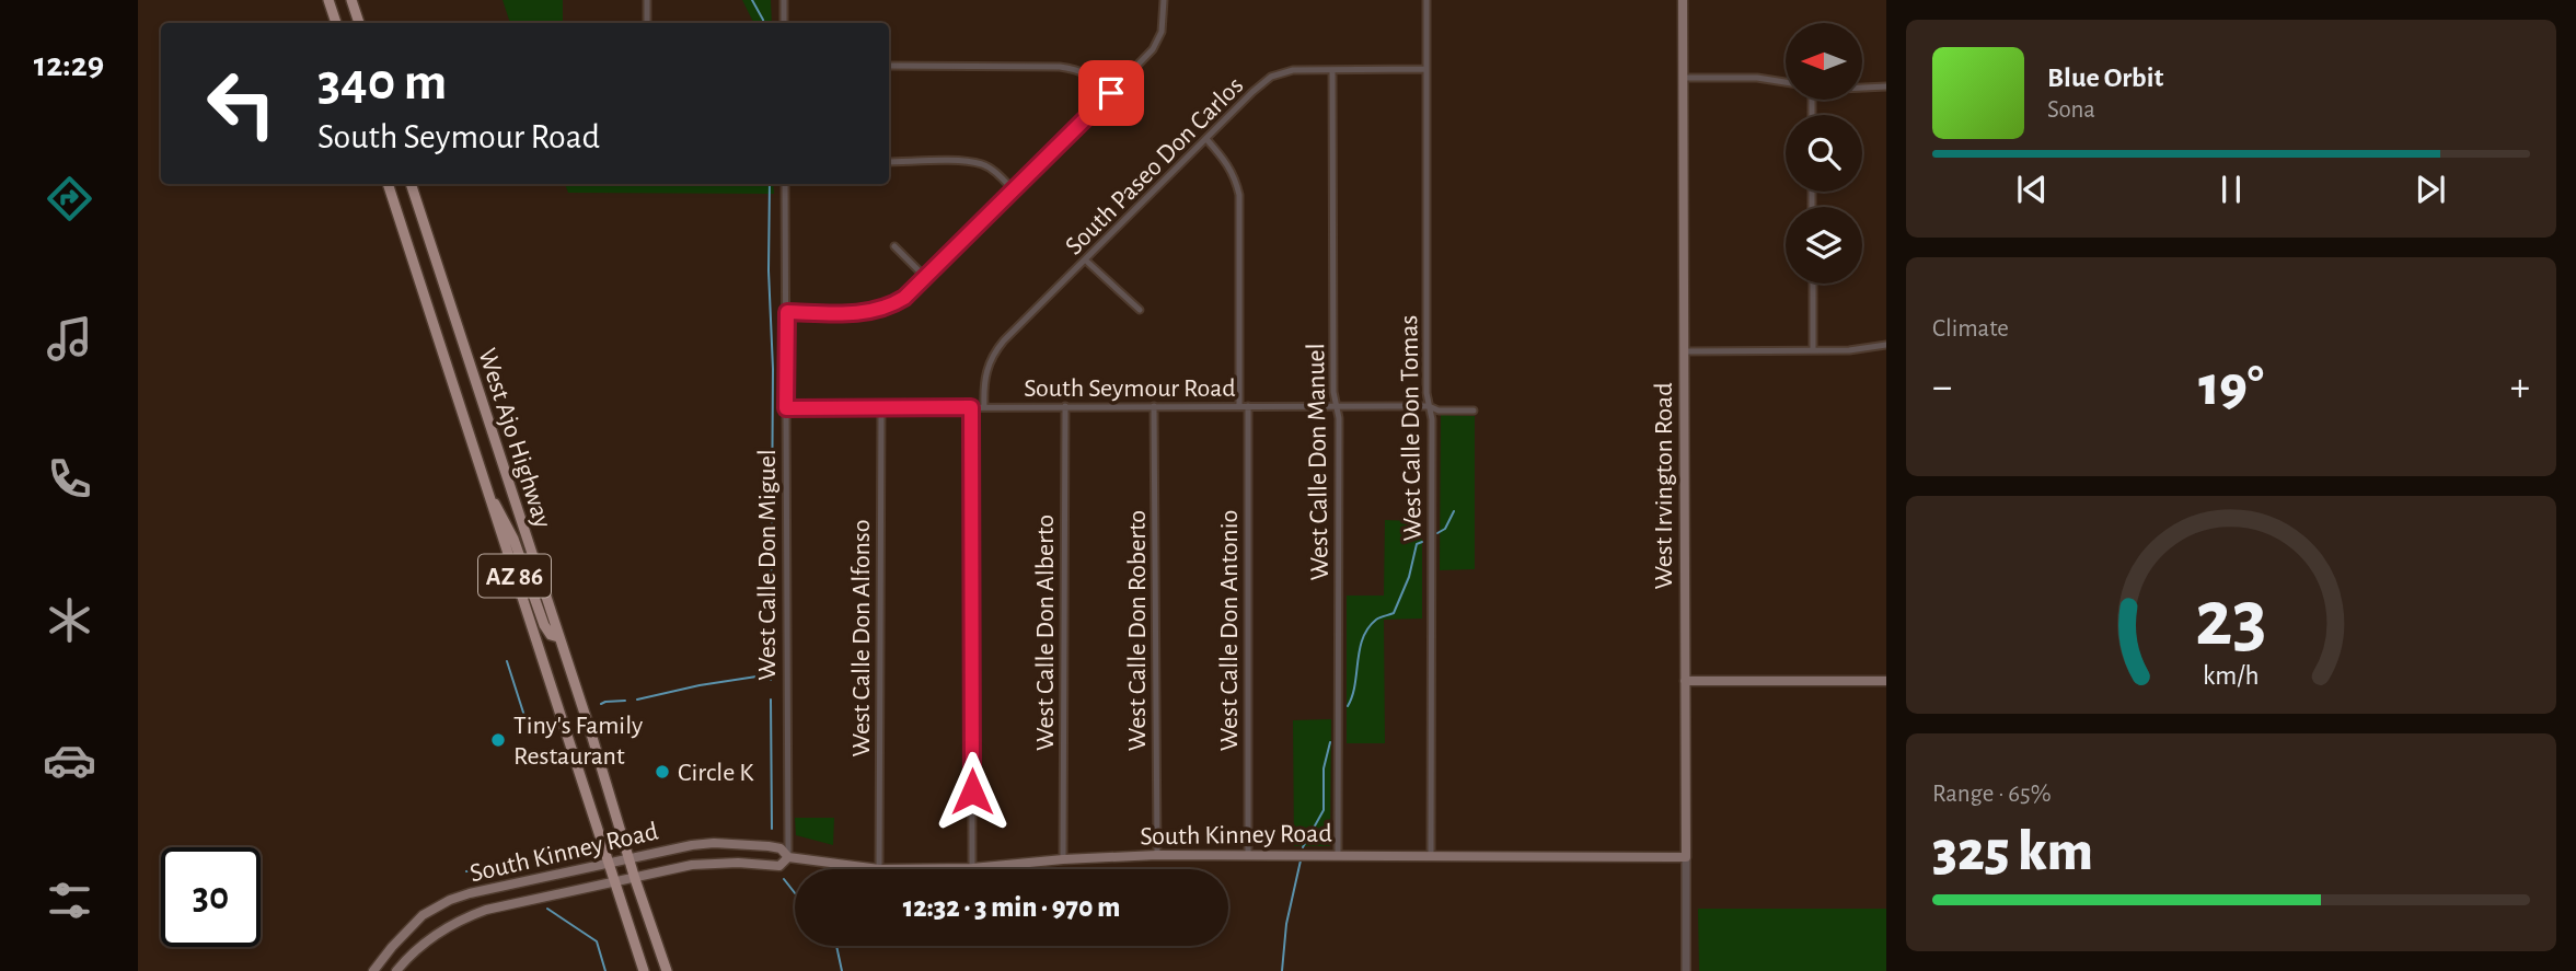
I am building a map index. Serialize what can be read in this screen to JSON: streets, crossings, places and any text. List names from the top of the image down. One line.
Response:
{"streets":{"main road":["West Ajo Highway","West Irvington Road","AZ 86","South Kinney Road"],"street":["South Paseo Don Carlos","South Seymour Road","West Calle Don Tomas","West Calle Don Manuel","West Calle Don Miguel","West Calle Don Roberto","West Calle Don Antonio","West Calle Don Alberto","West Calle Don Alfonso"]},"crossings":[["South Paseo Don Carlos","South Seymour Road"],["South Paseo Don Carlos","West Calle Don Tomas"],["South Paseo Don Carlos","West Calle Don Manuel"],["South Seymour Road","West Calle Don Tomas"],["South Seymour Road","West Calle Don Manuel"],["South Seymour Road","West Calle Don Miguel"],["South Seymour Road","West Calle Don Roberto"],["South Seymour Road","West Calle Don Antonio"],["South Seymour Road","West Calle Don Alberto"],["South Seymour Road","West Calle Don Alfonso"],["West Calle Don Tomas","South Kinney Road"],["West Ajo Highway","South Kinney Road"],["West Calle Don Manuel","South Kinney Road"],["West Irvington Road","South Kinney Road"],["West Calle Don Miguel","South Kinney Road"],["West Calle Don Roberto","South Kinney Road"],["West Calle Don Antonio","South Kinney Road"],["West Calle Don Alberto","South Kinney Road"],["West Calle Don Alfonso","South Kinney Road"]],"places":["Tiny's Family Restaurant","Circle K"],"north":"left","page":{"tabs":"12:29","turn":["340 m","South Seymour Road"],"song":["Blue Orbit","Sona"],"tile":["Climate",["Range · 65%","325 km"]],"heat":["−","19°","+"],"limit":"30","trip":"12:32 · 3 min · 970 m","gauge":["23","km/h"]}}
